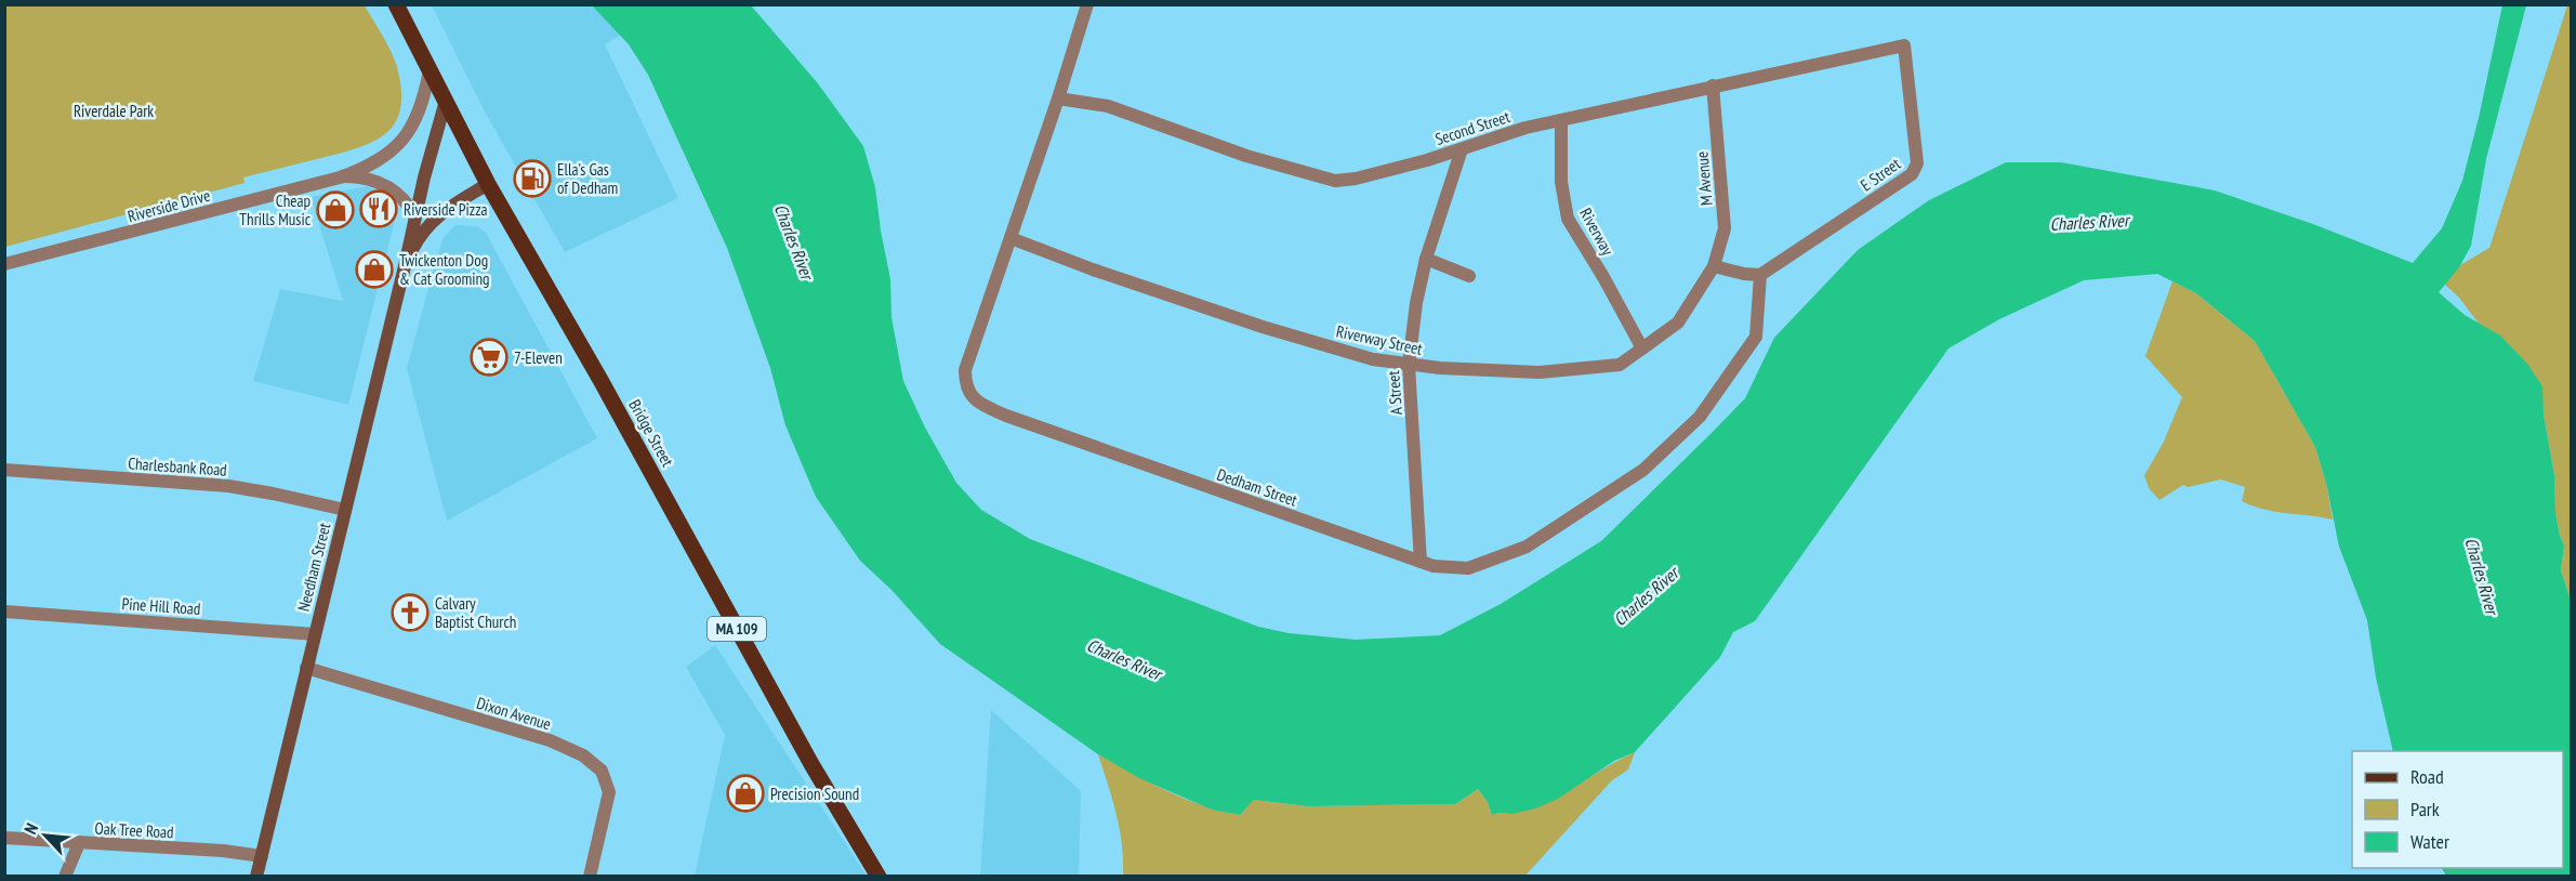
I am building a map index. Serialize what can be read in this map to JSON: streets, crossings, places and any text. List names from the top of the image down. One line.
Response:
{"streets":{"main road":["Bridge Street","Needham Street","MA 109"],"street":["Second Street","E Street","M Avenue","Riverside Drive","Riverway","Riverway Street","A Street","Charlesbank Road","Dedham Street","Pine Hill Road","Dixon Avenue","Oak Tree Road"]},"crossings":[["Second Street","E Street"],["Second Street","M Avenue"],["Second Street","Riverway"],["Second Street","A Street"],["Second Street","Dedham Street"],["E Street","Dedham Street"],["M Avenue","Riverway Street"],["Riverside Drive","Bridge Street"],["Riverside Drive","Needham Street"],["Riverway","Riverway Street"],["Riverway Street","A Street"],["Riverway Street","Dedham Street"],["A Street","Dedham Street"],["Bridge Street","Needham Street"],["Charlesbank Road","Needham Street"],["Needham Street","Pine Hill Road"],["Needham Street","Dixon Avenue"],["Needham Street","Oak Tree Road"]],"water":["Charles River"],"parks":["Riverdale Park"],"places":{"fuel station":["Ella's Gas of Dedham"],"restaurant":["Riverside Pizza"],"shop":["Cheap Thrills Music","Twickenton Dog & Cat Grooming","Precision Sound"],"supermarket":["7-Eleven"],"church":["Calvary Baptist Church"]},"legend":["Road","Park","Water"],"north":"top left"}
